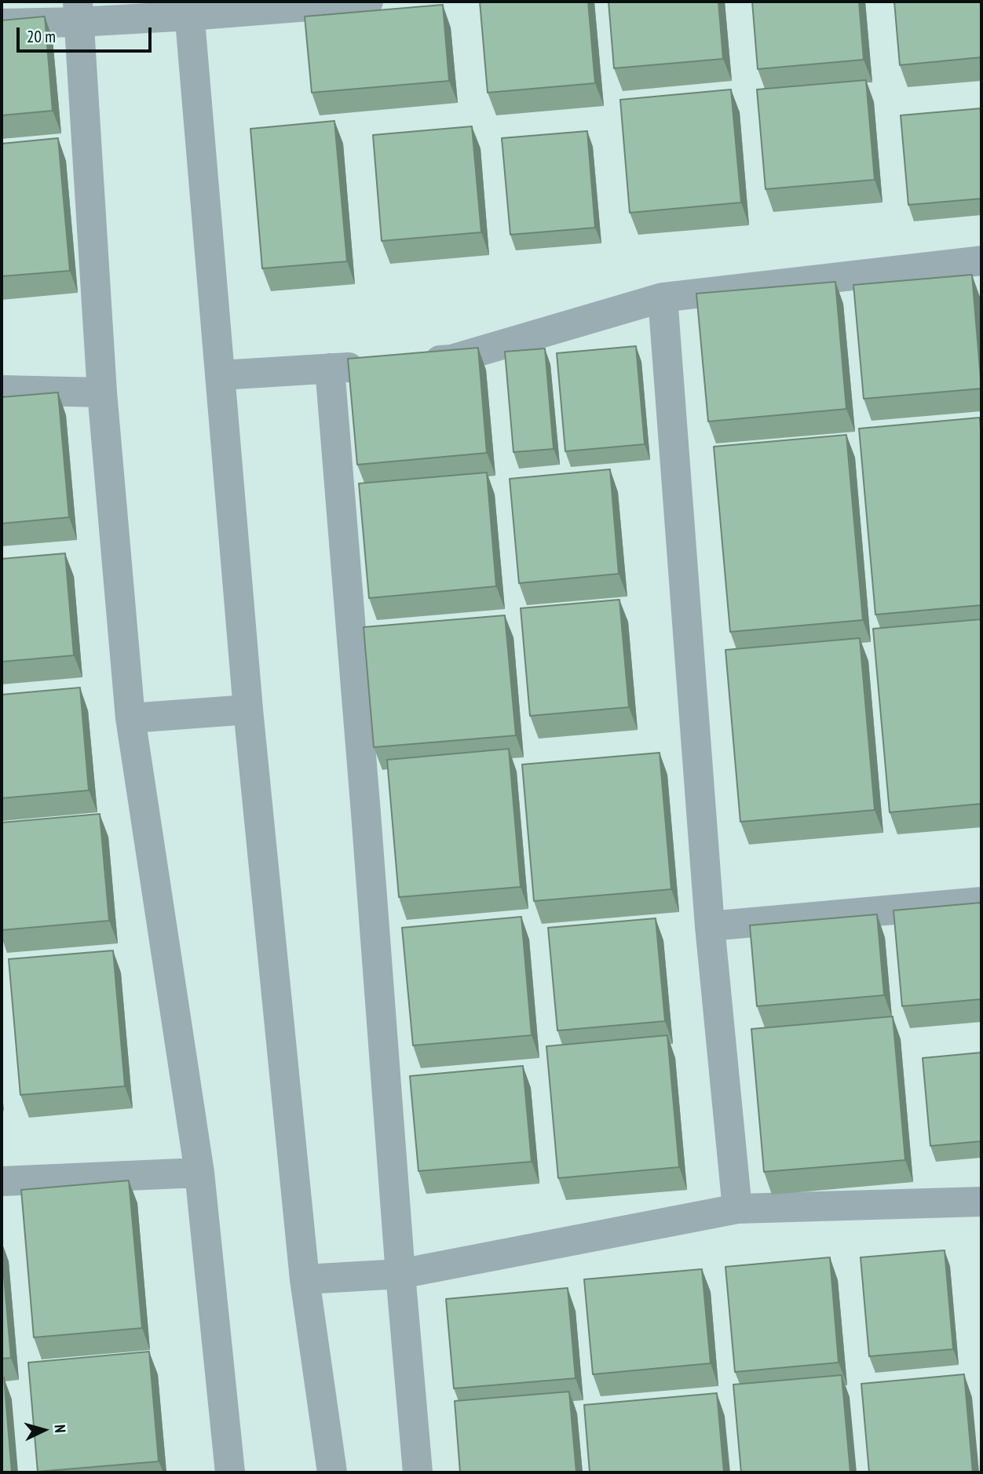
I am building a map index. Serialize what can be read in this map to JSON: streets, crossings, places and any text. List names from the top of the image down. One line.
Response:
{"scale_bar":"20 m","north":"right"}
